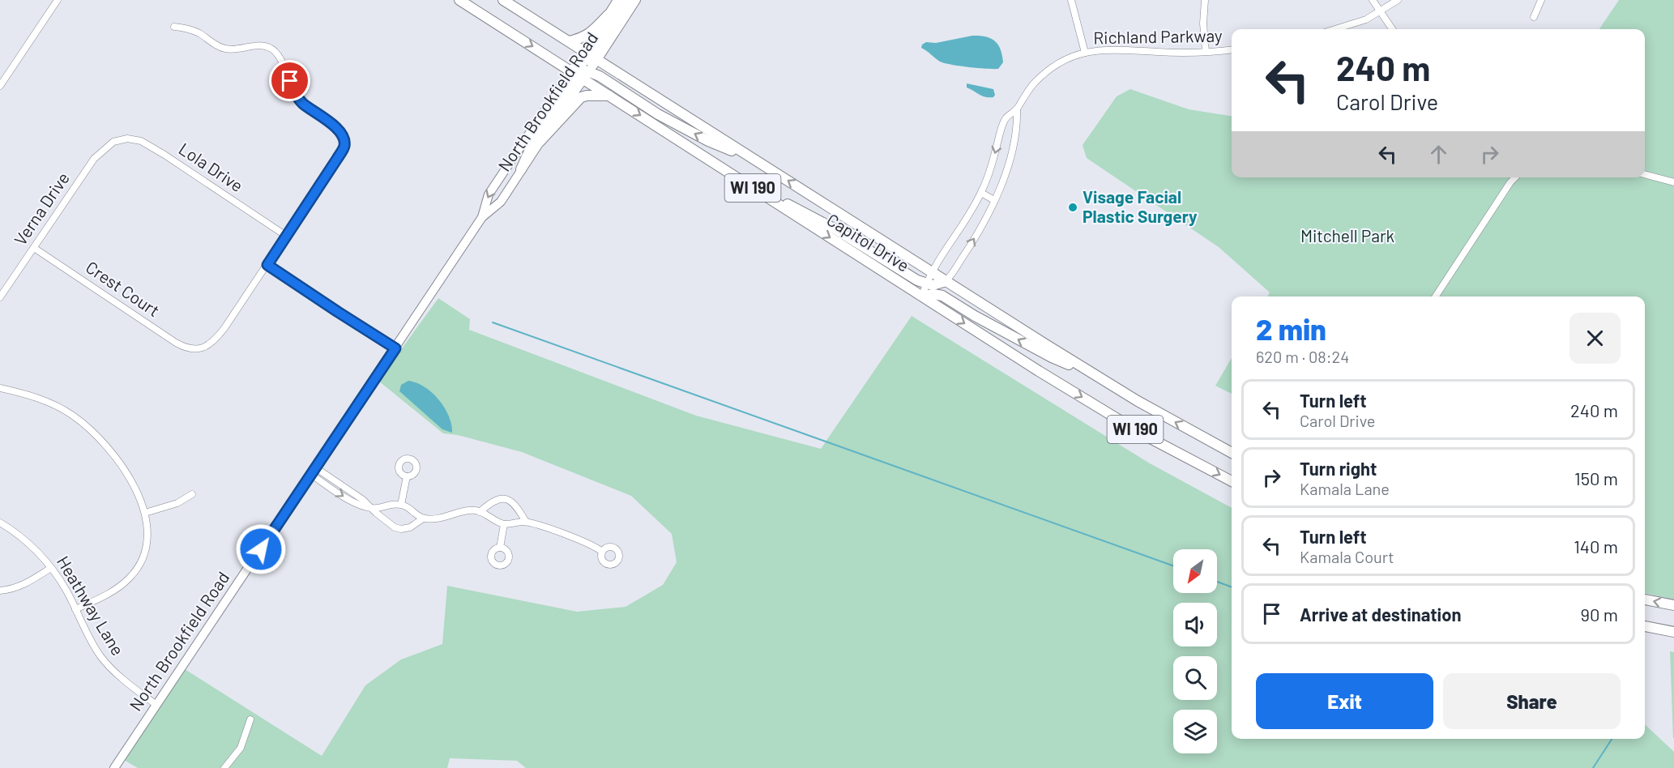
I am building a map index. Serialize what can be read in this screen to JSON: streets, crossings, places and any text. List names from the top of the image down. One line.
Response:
{"streets":{"main road":["WI 190","Capitol Drive"],"street":["Richland Parkway","North Brookfield Road","Lola Drive","Verna Drive","Crest Court","Heathway Lane"]},"crossings":[["Richland Parkway","WI 190"],["Richland Parkway","Capitol Drive"],["North Brookfield Road","Capitol Drive"],["North Brookfield Road","Heathway Lane"],["Lola Drive","Verna Drive"],["WI 190","Capitol Drive"],["Verna Drive","Crest Court"]],"parks":["Mitchell Park"],"places":["Visage Facial Plastic Surgery"],"north":"bottom left","page":{"turn":["240 m","Carol Drive"],"heading":["2 min","620 m · 08:24"],"list":[{"name":"Turn left","note":"Carol Drive","value":"240 m"},{"name":"Turn right","note":"Kamala Lane","value":"150 m"},{"name":"Turn left","note":"Kamala Court","value":"140 m"},{"name":"Arrive at destination","value":"90 m"}],"buttons":["Exit","Share"]}}
